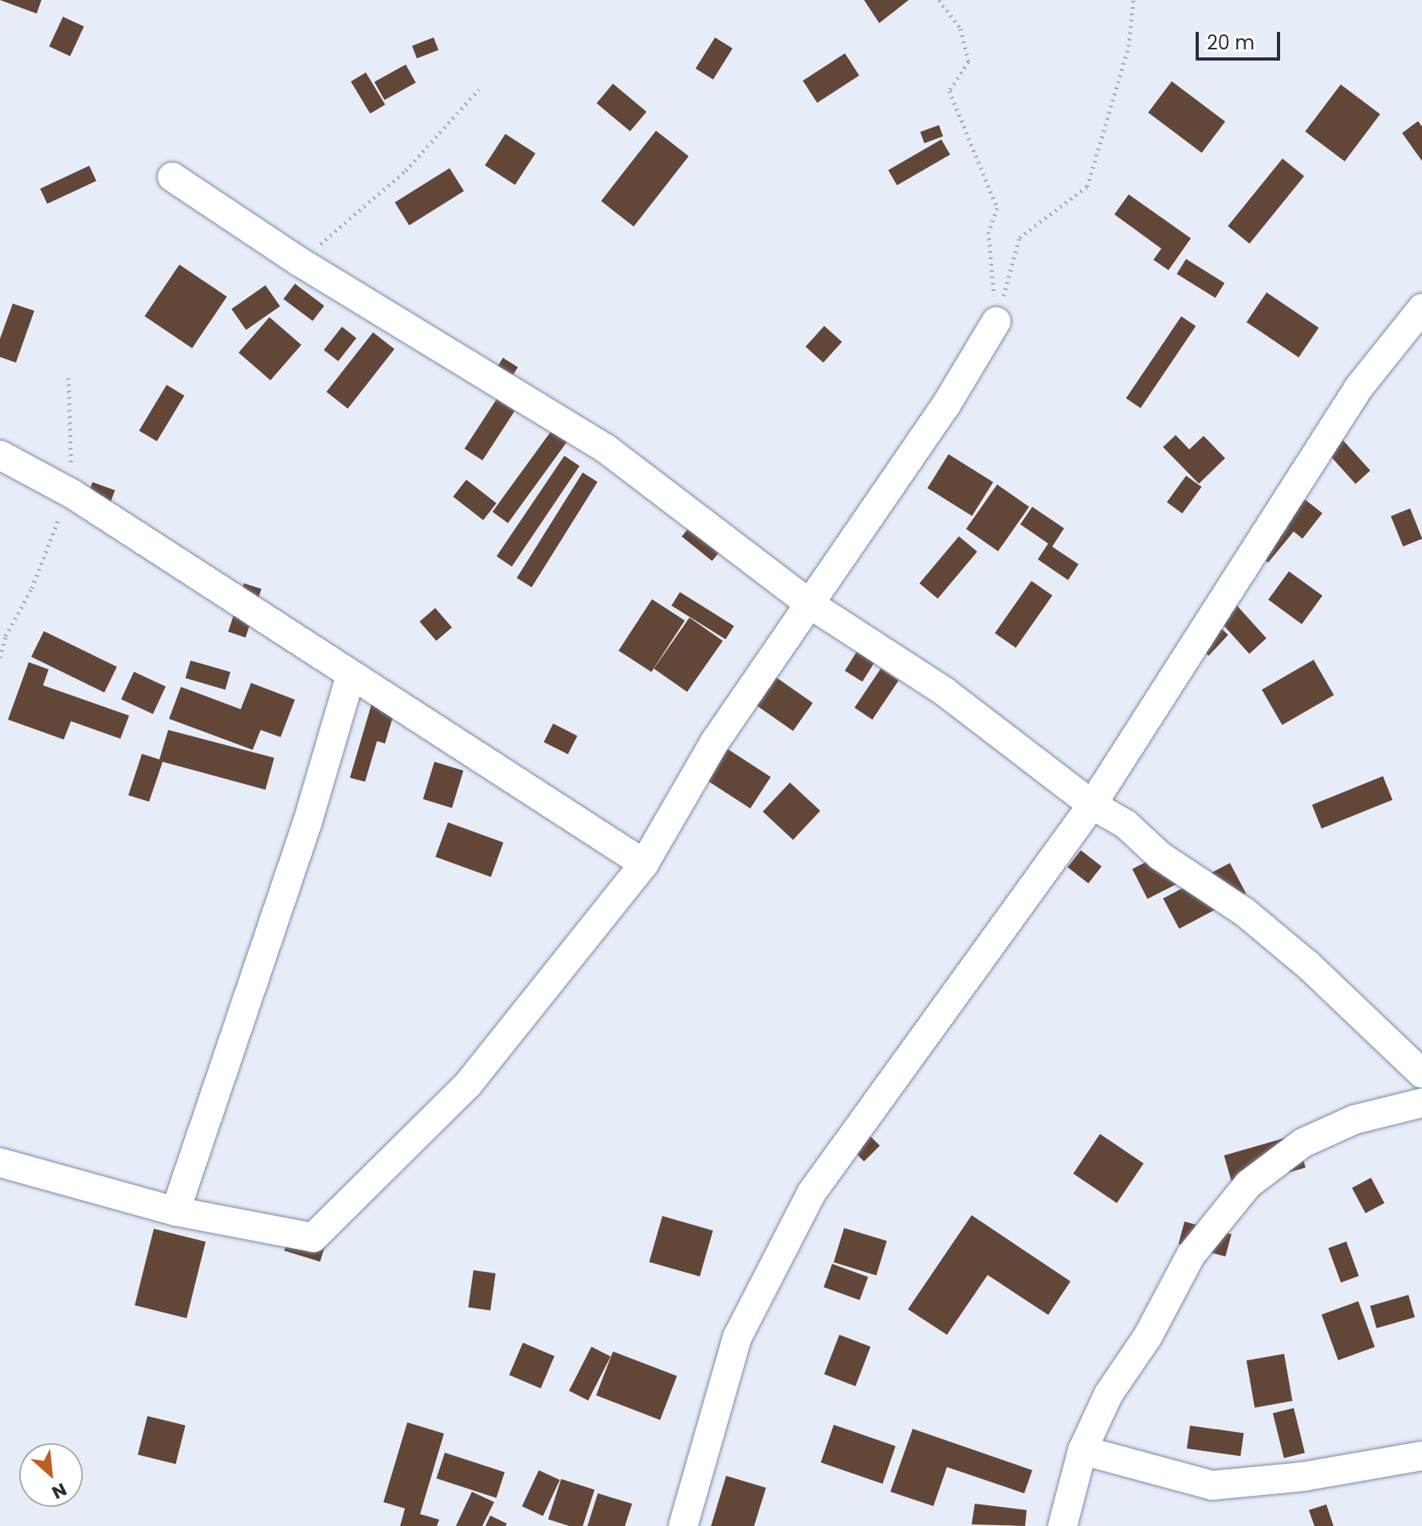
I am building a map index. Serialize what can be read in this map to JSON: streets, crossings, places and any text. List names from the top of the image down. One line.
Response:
{"scale_bar":"20 m","north":"bottom right"}
